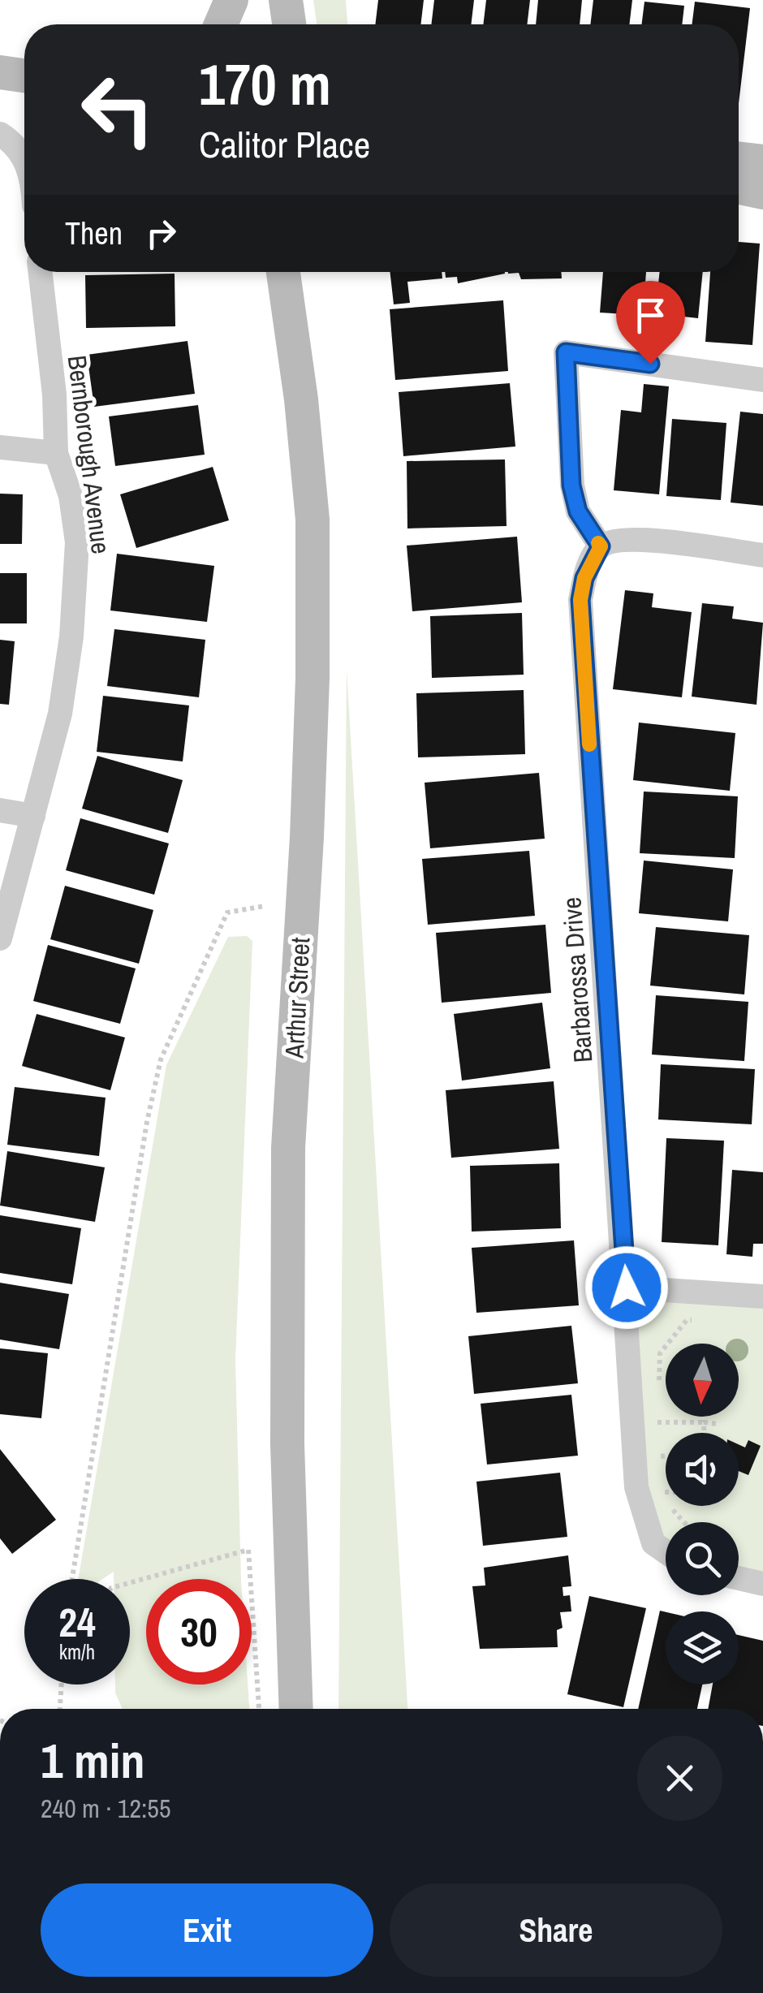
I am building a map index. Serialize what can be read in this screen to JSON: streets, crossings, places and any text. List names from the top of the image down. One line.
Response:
{"streets":{"street":["Bernborough Avenue","Barbarossa Drive","Arthur Street"]},"north":"bottom","page":{"turn":["170 m","Calitor Place"],"then":"Then","speed":"24 km/h","limit":"30","heading":["1 min","240 m · 12:55"],"buttons":["Exit","Share"]}}
